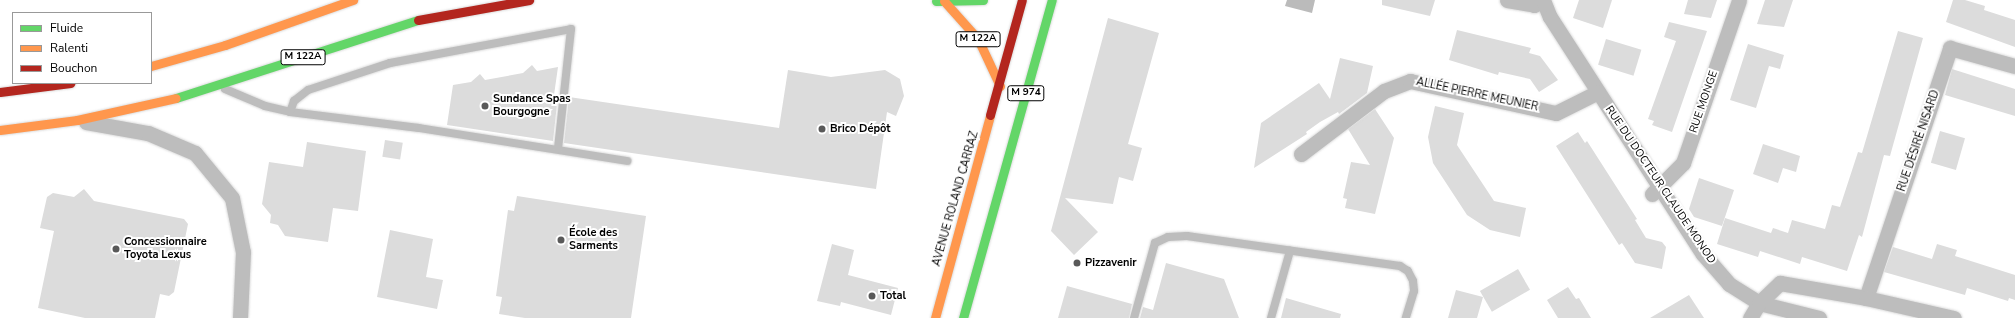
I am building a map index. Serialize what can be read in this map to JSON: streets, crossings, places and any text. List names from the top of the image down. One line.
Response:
{"streets":{"main road":["M 122A","M 974","AVENUE ROLAND CARRAZ"],"street":["ALLÉE PIERRE MEUNIER","RUE MONGE","RUE DÉSIRÉ NISARD","RUE DU DOCTEUR CLAUDE MONOD"]},"crossings":[["M 122A","M 974"],["M 122A","AVENUE ROLAND CARRAZ"],["M 974","AVENUE ROLAND CARRAZ"],["ALLÉE PIERRE MEUNIER","RUE DU DOCTEUR CLAUDE MONOD"],["RUE MONGE","RUE DU DOCTEUR CLAUDE MONOD"]],"places":["Sundance Spas Bourgogne","Brico Dépôt","École des Sarments","Concessionnaire Toyota Lexus","Pizzavenir","Total"],"legend":["Fluide","Ralenti","Bouchon"]}
